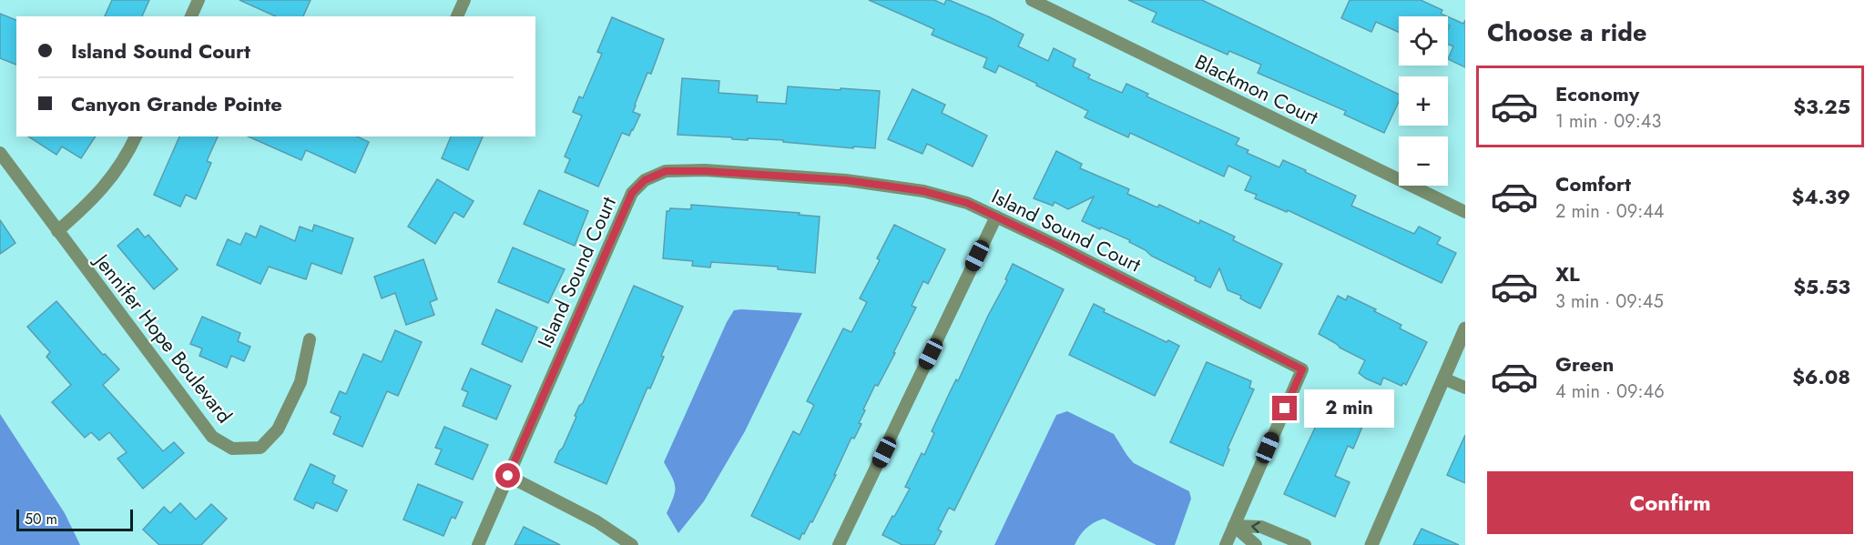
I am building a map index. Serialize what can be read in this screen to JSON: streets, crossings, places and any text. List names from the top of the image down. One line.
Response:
{"streets":{"street":["Blackmon Court","Island Sound Court","Jennifer Hope Boulevard"]},"scale_bar":"50 m","page":{"heading":"Choose a ride","map_buttons":["+","−"],"banner":["Island Sound Court","Canyon Grande Pointe"],"list":[{"name":"Economy","note":"1 min · 09:43","value":"$3.25"},{"name":"Comfort","note":"2 min · 09:44","value":"$4.39"},{"name":"XL","note":"3 min · 09:45","value":"$5.53"},{"name":"Green","note":"4 min · 09:46","value":"$6.08"}],"bubble":"2 min","buttons":"Confirm","scale":"50 m"}}
